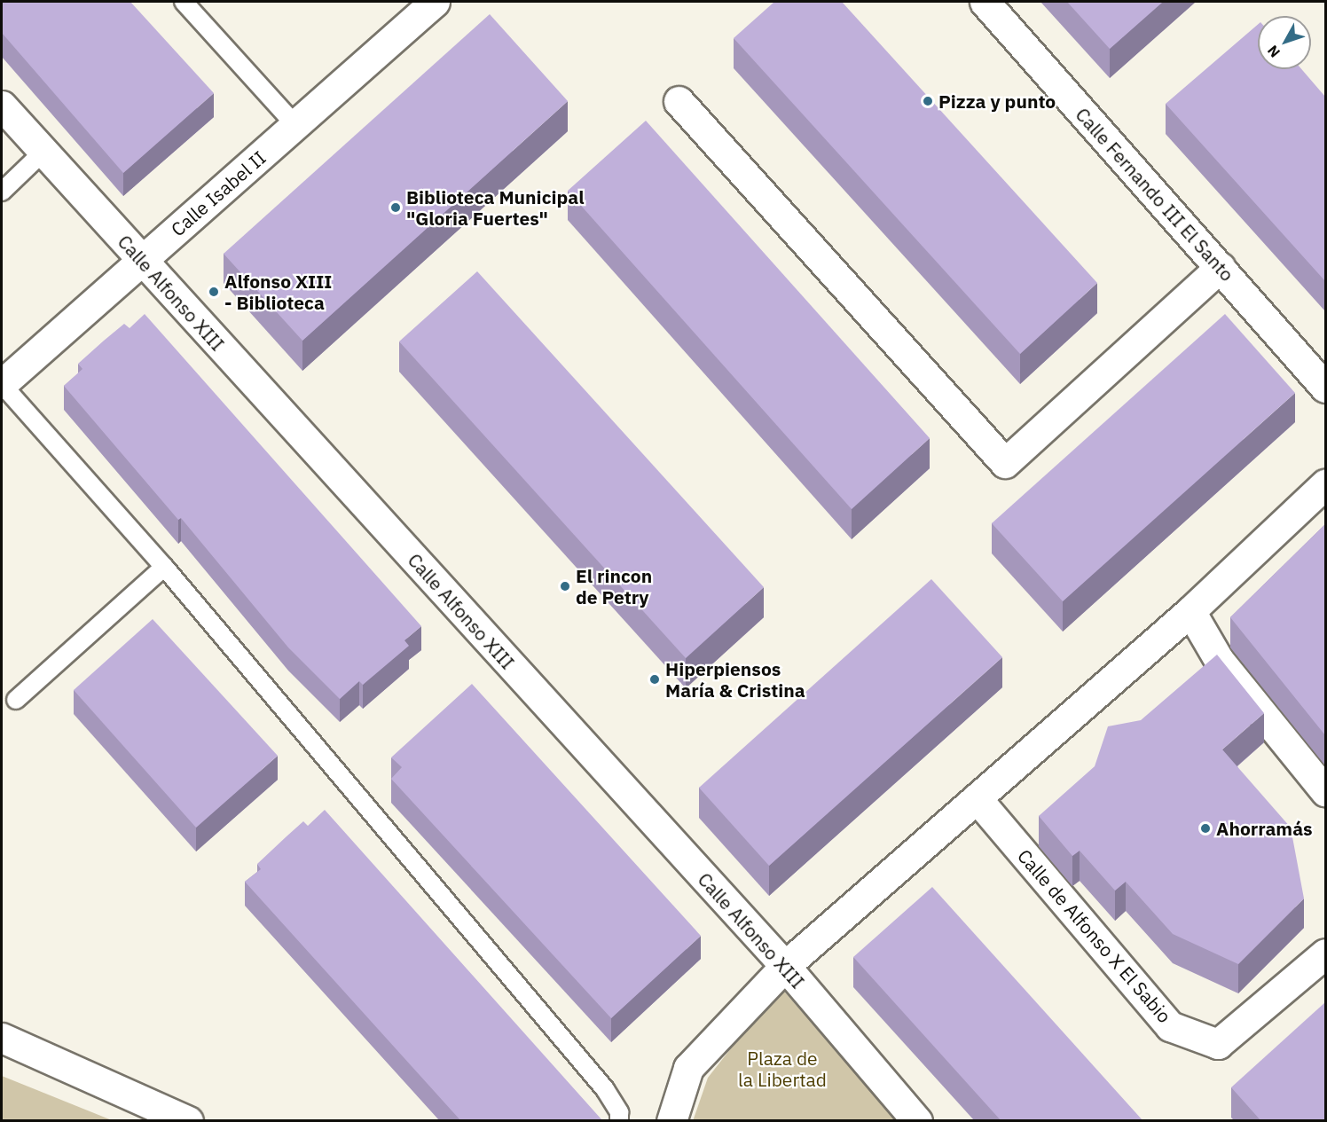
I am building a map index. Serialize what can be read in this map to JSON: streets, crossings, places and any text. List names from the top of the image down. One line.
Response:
{"streets":{"street":["Calle Isabel II","Calle Fernando III El Santo","Calle Alfonso XIII","Calle de Alfonso X El Sabio"]},"crossings":[["Calle Isabel II","Calle Alfonso XIII"]],"parks":["Plaza de la Libertad"],"places":["Pizza y punto","Biblioteca Municipal \"Gloria Fuertes\"","Alfonso XIII - Biblioteca","El rincon de Petry","Hiperpiensos María & Cristina","Ahorramás"],"north":"bottom left"}
